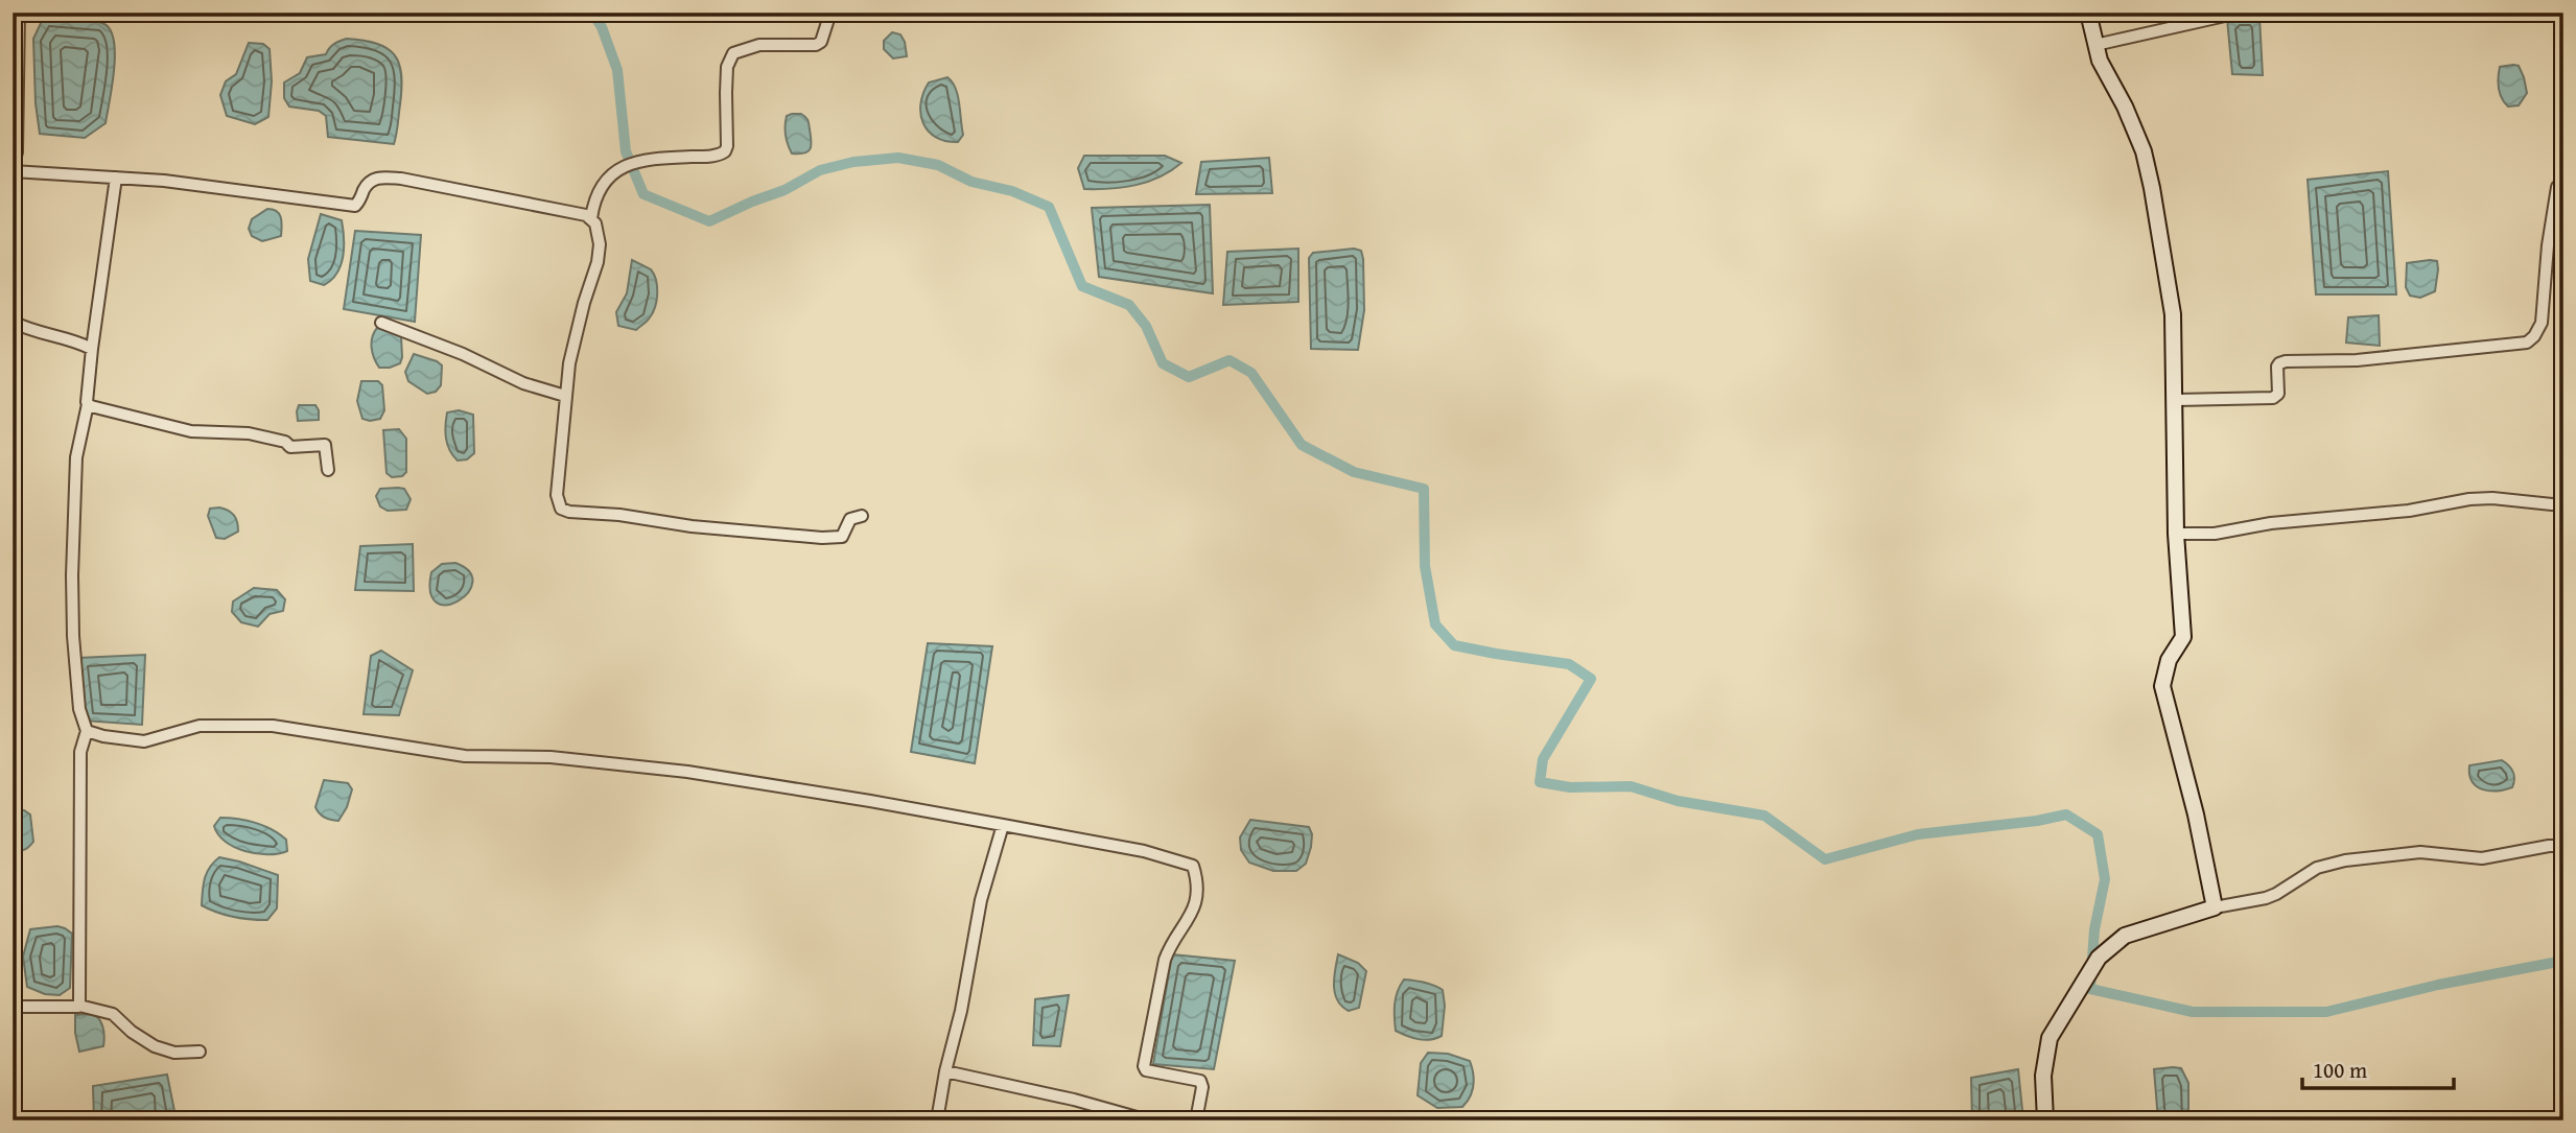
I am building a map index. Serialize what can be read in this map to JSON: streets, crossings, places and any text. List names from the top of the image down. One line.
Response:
{"scale_bar":"100 m"}
